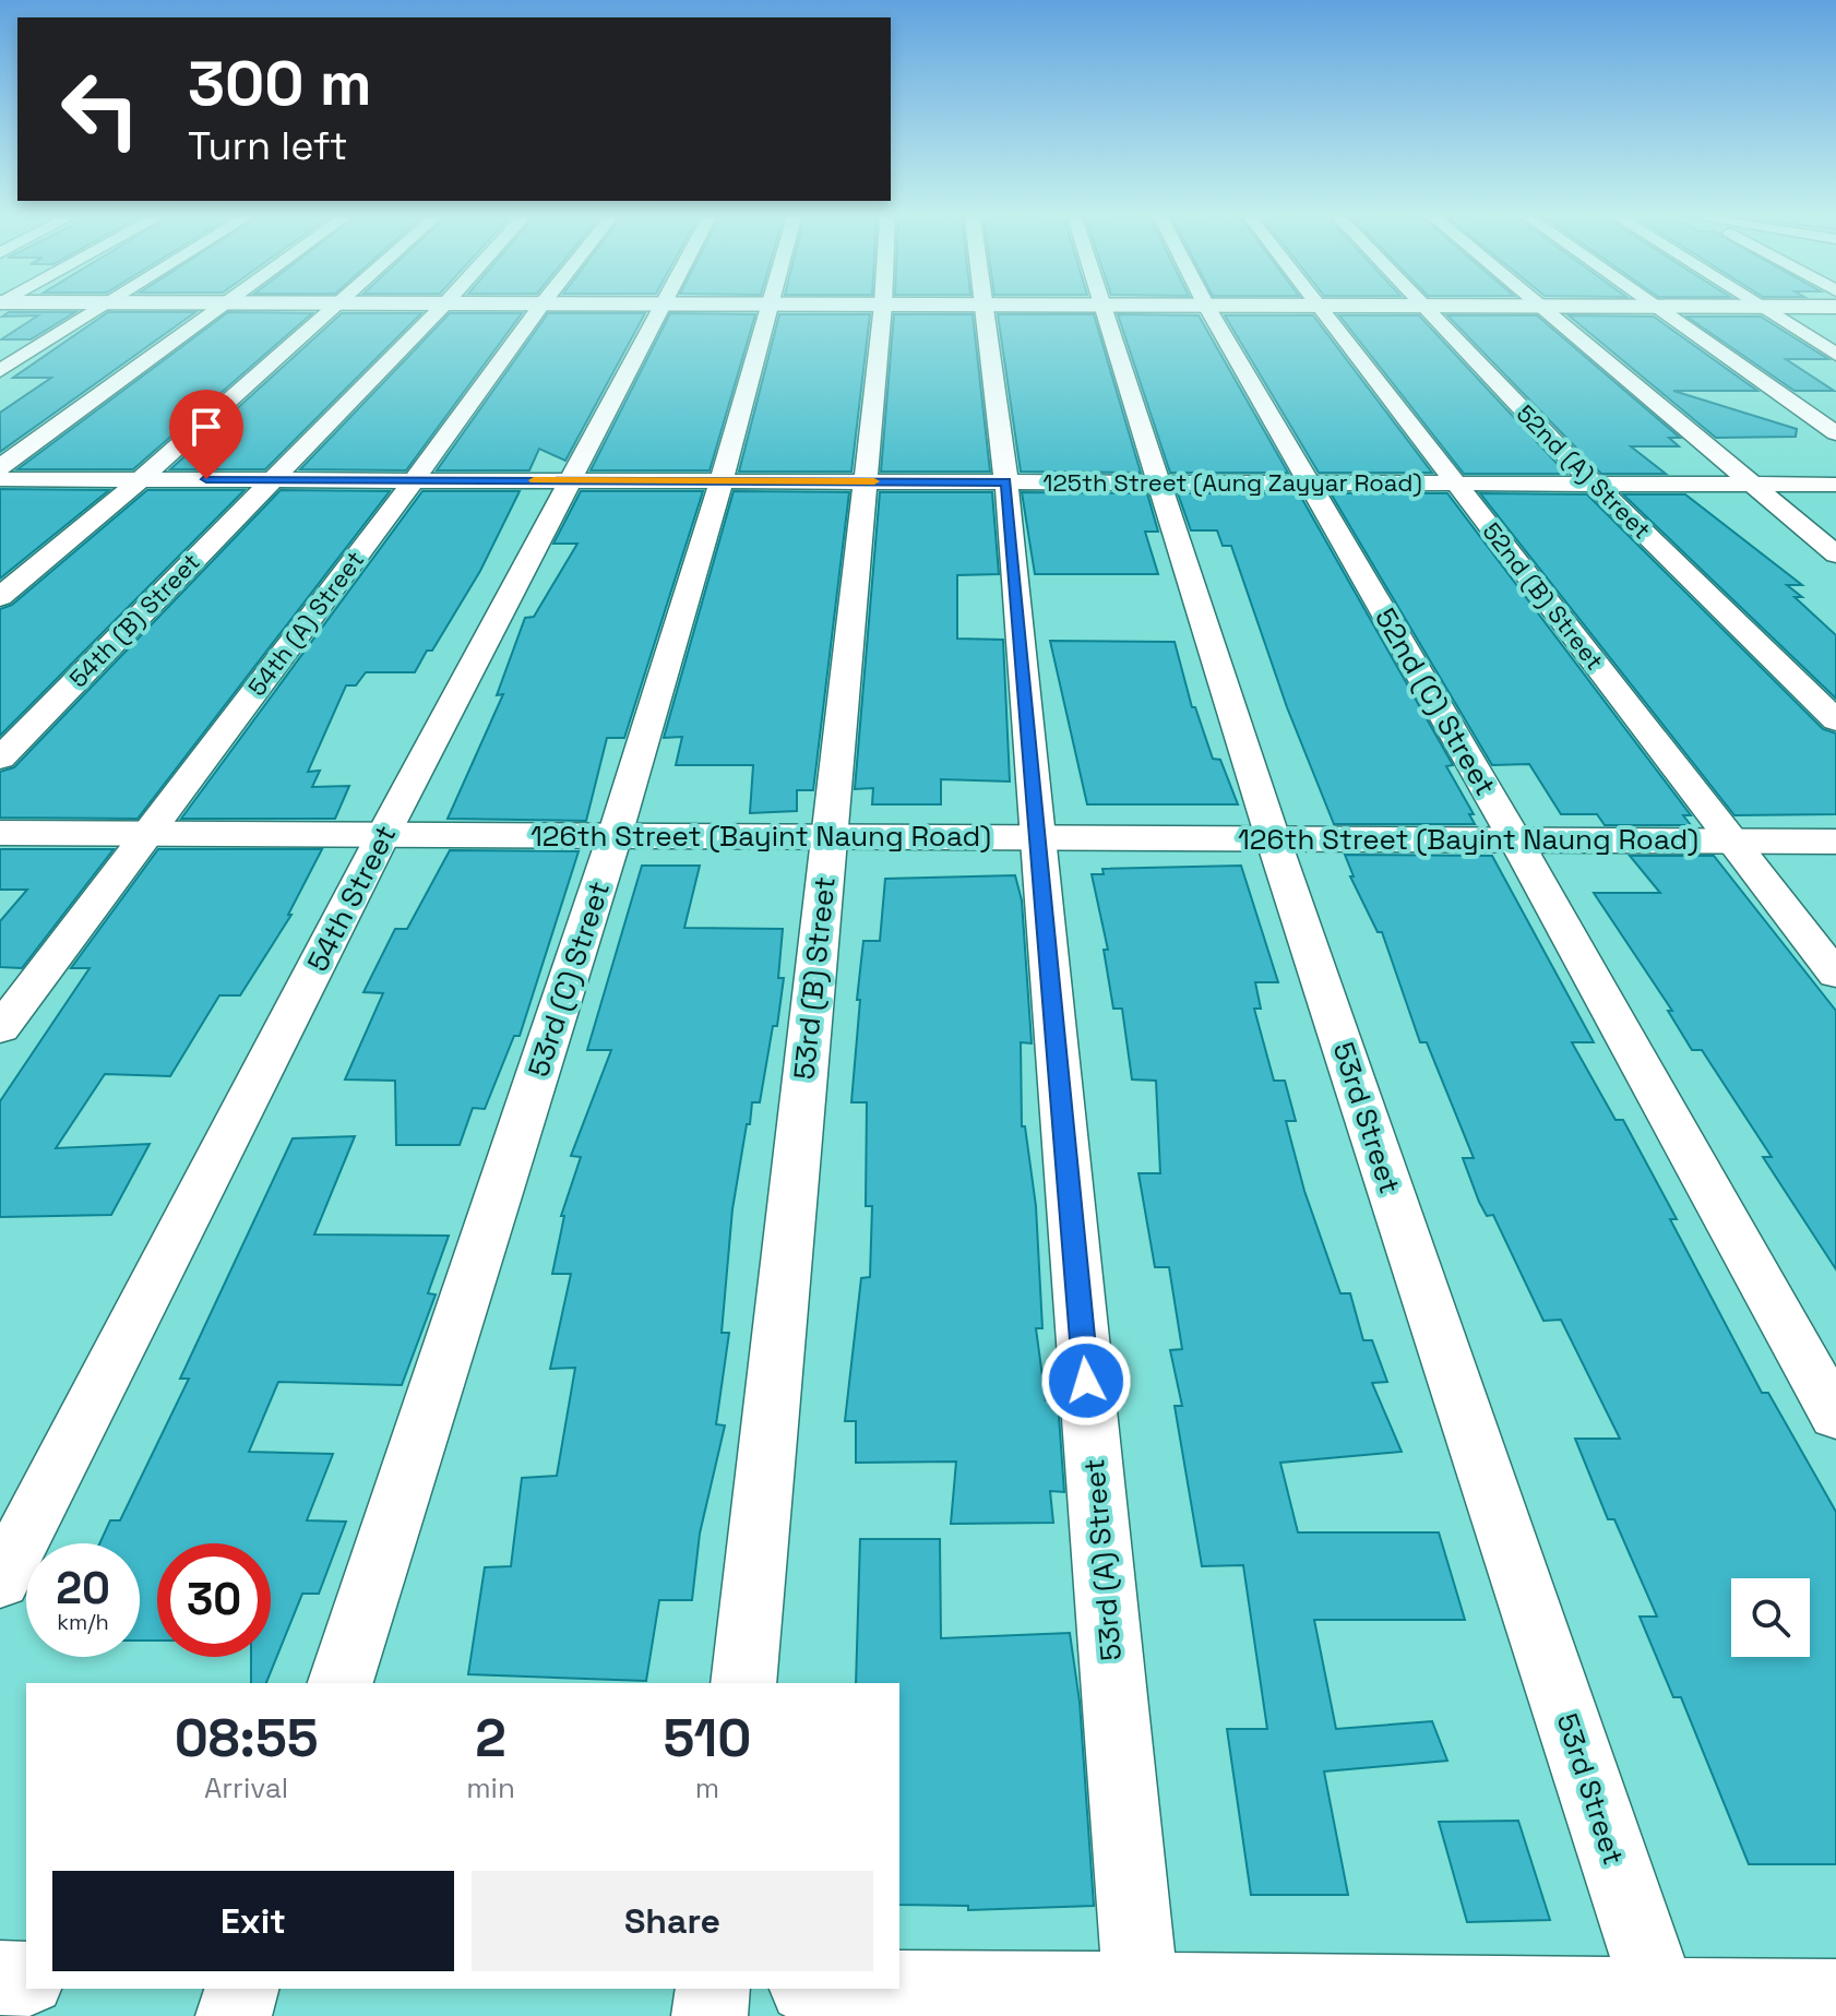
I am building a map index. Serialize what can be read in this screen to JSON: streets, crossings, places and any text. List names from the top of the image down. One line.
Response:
{"streets":{"street":["52nd (A) Street","125th Street (Aung Zayyar Road)","52nd (B) Street","54th (B) Street","54th (A) Street","52nd (C) Street","126th Street (Bayint Naung Road)","54th Street","53rd (B) Street","53rd (C) Street","53rd Street","53rd (A) Street"]},"crossings":[["52nd (A) Street","125th Street (Aung Zayyar Road)"],["125th Street (Aung Zayyar Road)","52nd (B) Street"],["125th Street (Aung Zayyar Road)","54th (B) Street"],["125th Street (Aung Zayyar Road)","54th (A) Street"],["125th Street (Aung Zayyar Road)","52nd (C) Street"],["125th Street (Aung Zayyar Road)","54th Street"],["125th Street (Aung Zayyar Road)","53rd (B) Street"],["125th Street (Aung Zayyar Road)","53rd (C) Street"],["125th Street (Aung Zayyar Road)","53rd Street"],["125th Street (Aung Zayyar Road)","53rd (A) Street"],["52nd (B) Street","126th Street (Bayint Naung Road)"],["54th (A) Street","126th Street (Bayint Naung Road)"],["52nd (C) Street","126th Street (Bayint Naung Road)"],["126th Street (Bayint Naung Road)","54th Street"],["126th Street (Bayint Naung Road)","53rd (B) Street"],["126th Street (Bayint Naung Road)","53rd (C) Street"],["126th Street (Bayint Naung Road)","53rd Street"],["126th Street (Bayint Naung Road)","53rd (A) Street"]],"page":{"turn":["300 m","Turn left"],"speed":"20 km/h","limit":"30","eta":["08:55","Arrival","2","min","510","m"],"buttons":["Exit","Share"]}}
